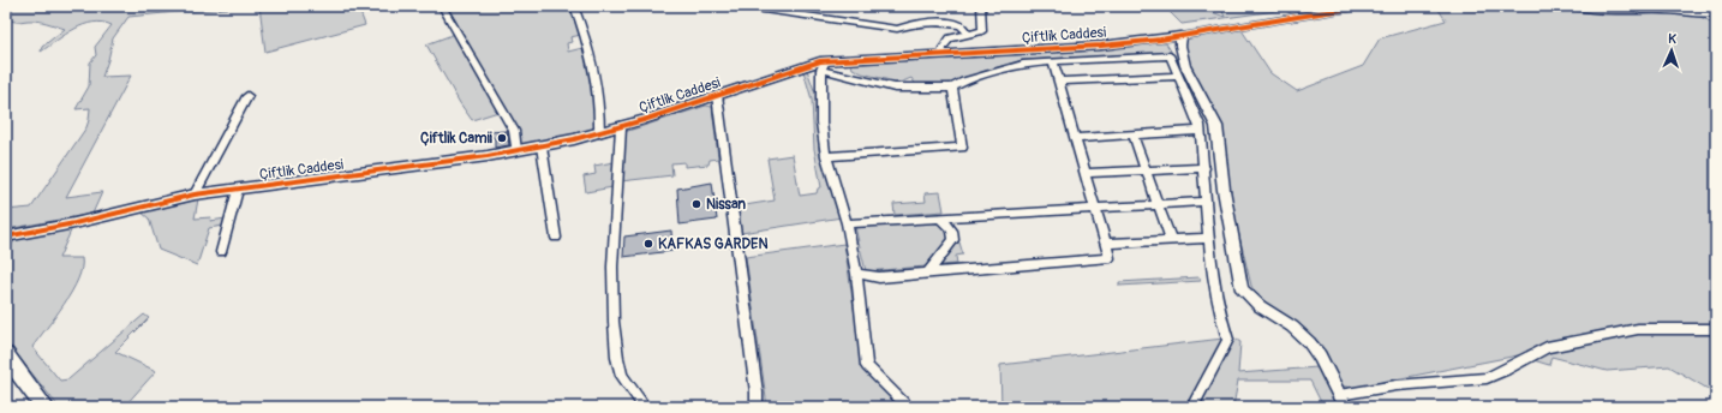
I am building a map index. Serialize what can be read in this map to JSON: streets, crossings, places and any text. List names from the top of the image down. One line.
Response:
{"streets":{"street":["Çiftlik Caddesi"]},"places":["Çiftlik Camii","Nissan","KAFKAS GARDEN"],"north":"top"}
